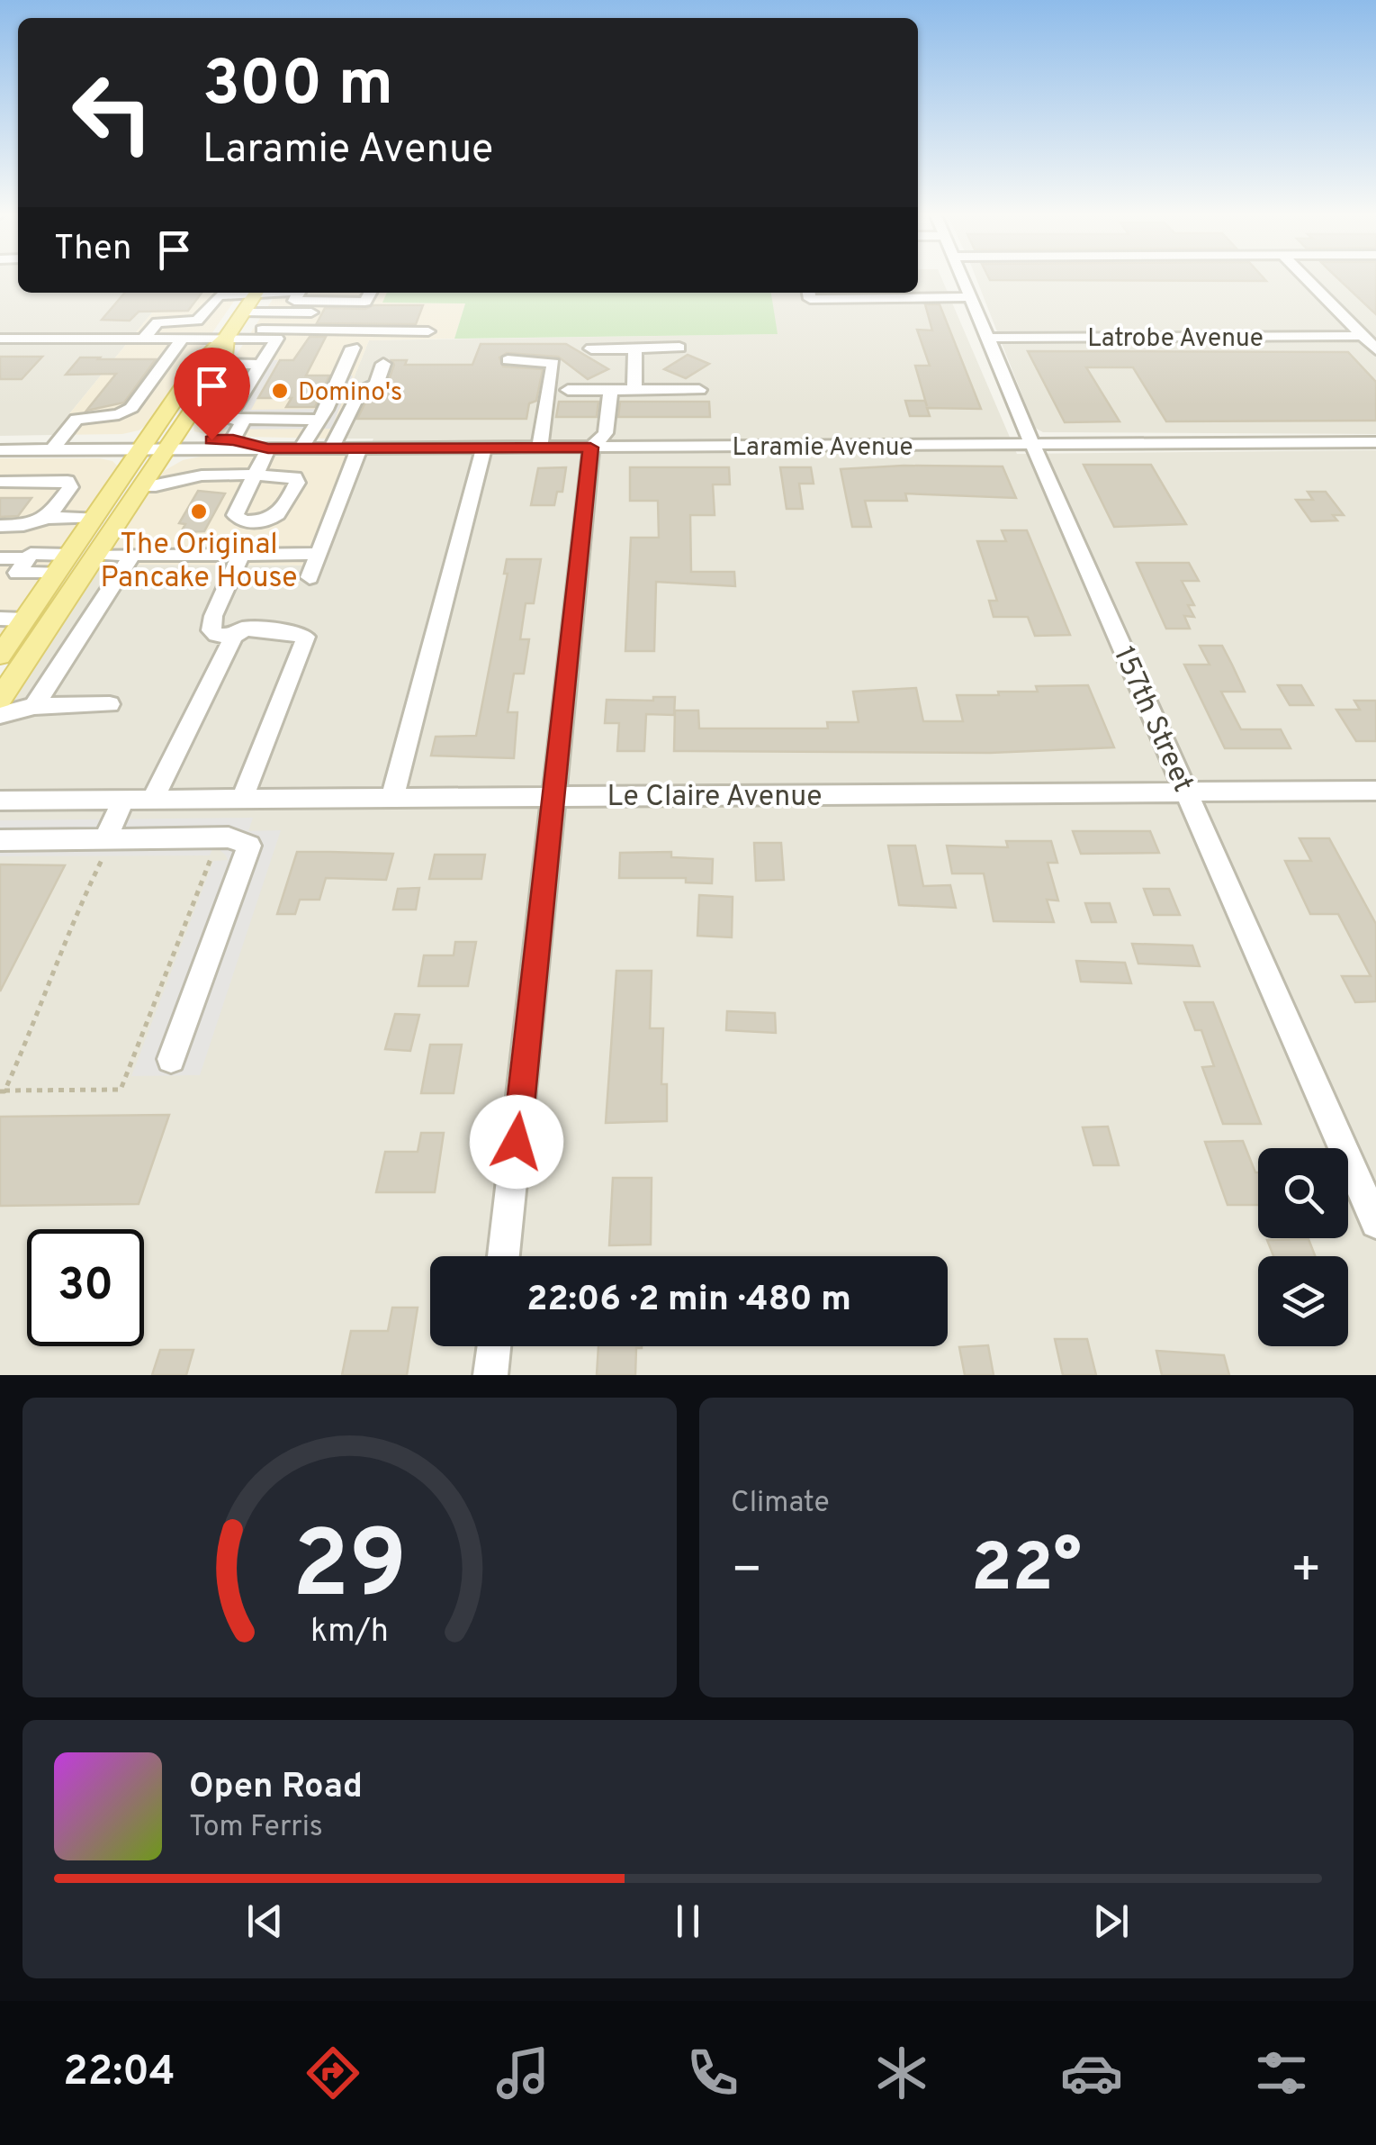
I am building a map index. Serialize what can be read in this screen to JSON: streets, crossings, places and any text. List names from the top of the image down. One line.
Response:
{"streets":{"street":["Latrobe Avenue","Laramie Avenue","157th Street","Le Claire Avenue"]},"crossings":[["Latrobe Avenue","157th Street"],["Laramie Avenue","157th Street"],["157th Street","Le Claire Avenue"]],"places":["Domino's","The Original Pancake House"],"page":{"turn":["300 m","Laramie Avenue"],"then":"Then","limit":"30","trip":"22:06 · 2 min · 480 m","tile":"Climate","heat":["−","22°","+"],"song":["Open Road","Tom Ferris"],"tabs":"22:04","gauge":["29","km/h"]}}
